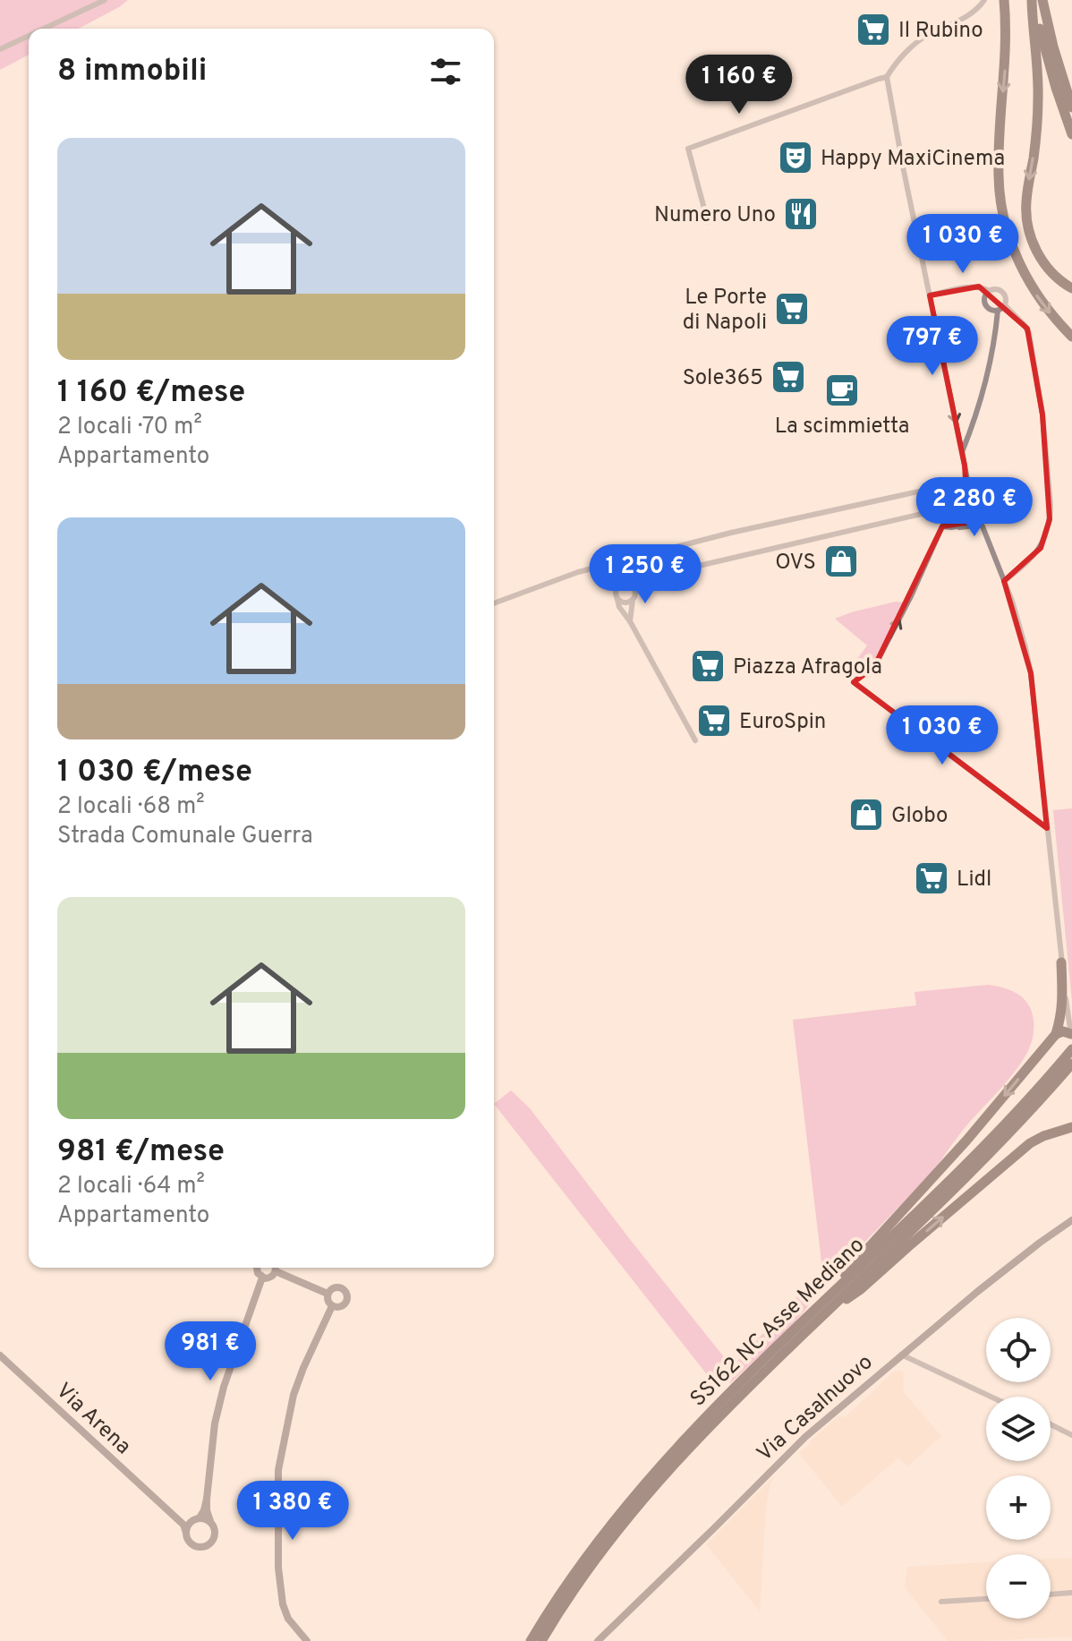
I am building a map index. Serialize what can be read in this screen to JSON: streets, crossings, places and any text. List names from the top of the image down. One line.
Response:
{"streets":{"highway":["SS162 NC Asse Mediano"],"street":["Via Casalnuovo","Via Arena"]},"places":{"supermarket":["Il Rubino","Le Porte di Napoli","Sole365","Piazza Afragola","EuroSpin","Lidl"],"theatre":["Happy MaxiCinema"],"restaurant":["Numero Uno"],"cafe":["La scimmietta"],"shop":["OVS","Globo"]},"page":{"heading":"8 immobili","price":["1 160 €","1 030 €","797 €","2 280 €","1 250 €","1 030 €","981 €","1 380 €"],"list":[{"name":"1 160 €/mese","note":"2 locali · 70 m² · Appartamento"},{"name":"1 030 €/mese","note":"2 locali · 68 m² · Strada Comunale Guerra"},{"name":"981 €/mese","note":"2 locali · 64 m² · Appartamento"}],"map_buttons":["+","−"]}}
